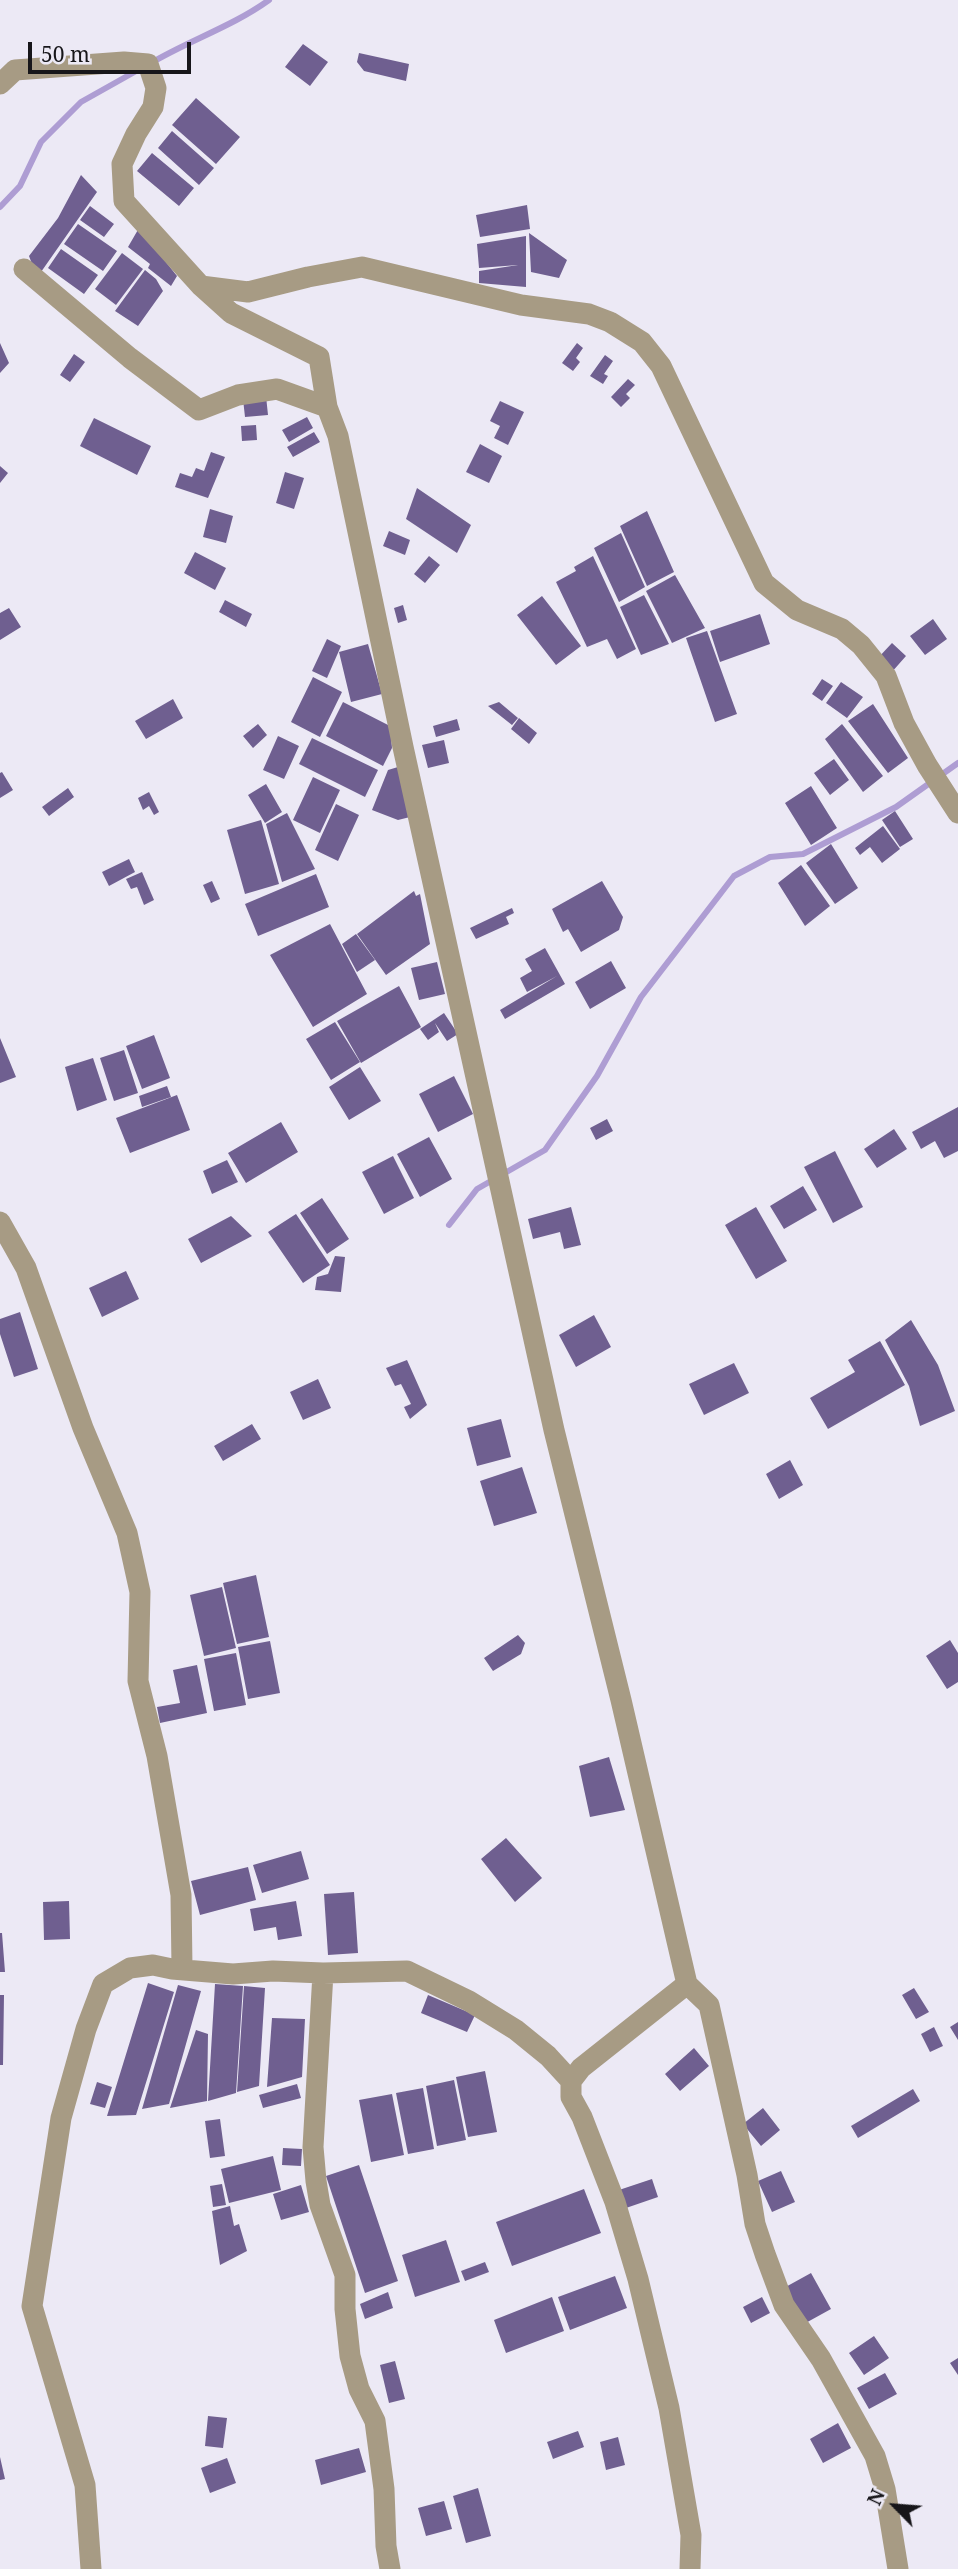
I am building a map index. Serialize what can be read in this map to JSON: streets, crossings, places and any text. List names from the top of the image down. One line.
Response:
{"scale_bar":"50 m","north":"top left"}
